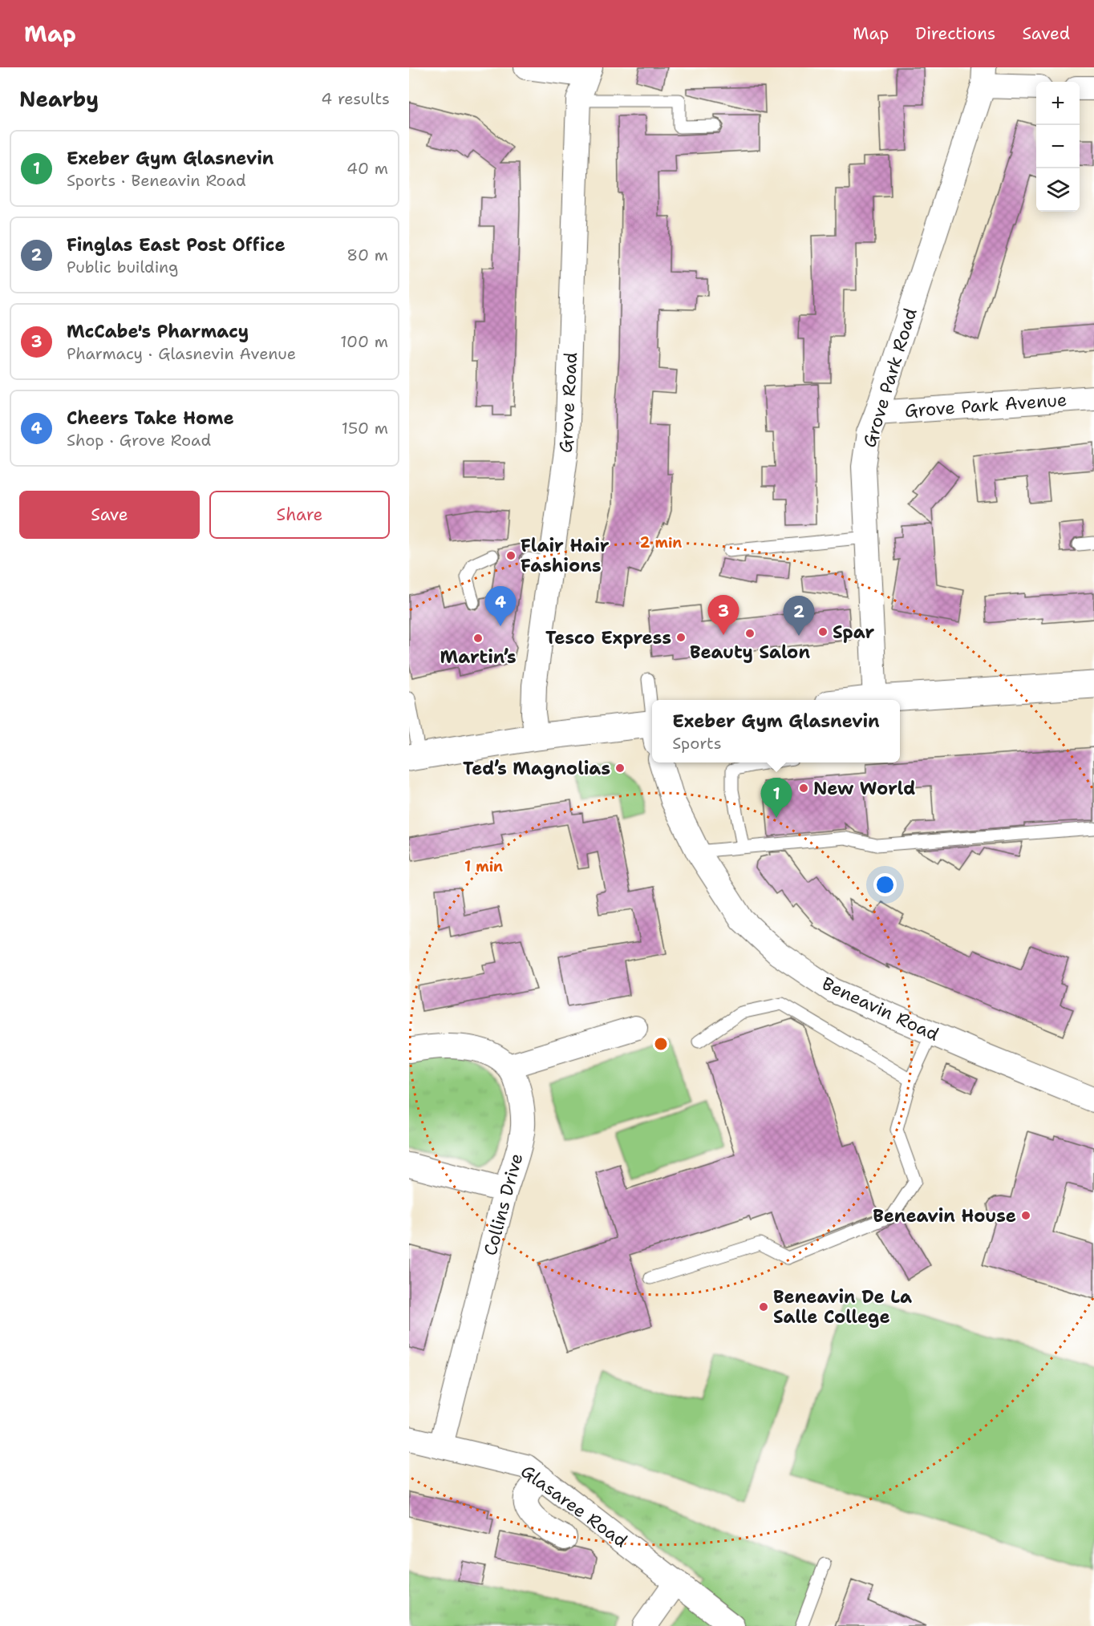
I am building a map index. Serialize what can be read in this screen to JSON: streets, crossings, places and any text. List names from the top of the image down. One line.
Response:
{"streets":{"street":["Grove Park Road","Grove Road","Grove Park Avenue","Beneavin Road","Collins Drive","Glasaree Road"]},"crossings":[["Grove Park Road","Grove Park Avenue"],["Collins Drive","Glasaree Road"]],"places":["Flair Hair Fashions","Spar","Beauty Salon","Tesco Express","Martin’s","Ted’s Magnolias","New World","Beneavin House","Beneavin De La Salle College"],"page":{"header":"Map","nav":["Map","Directions","Saved"],"heading":["Nearby","4 results"],"map_buttons":["+","−"],"list":[{"mark":"1","name":"Exeber Gym Glasnevin","note":"Sports · Beneavin Road","value":"40 m"},{"mark":"2","name":"Finglas East Post Office","note":"Public building","value":"80 m"},{"mark":"3","name":"McCabe's Pharmacy","note":"Pharmacy · Glasnevin Avenue","value":"100 m"},{"mark":"4","name":"Cheers Take Home","note":"Shop · Grove Road","value":"150 m"}],"buttons":["Save","Share"],"pins":["4","3","2","1"],"popup":["Exeber Gym Glasnevin","Sports"]},"rings":["2 min","1 min"]}
